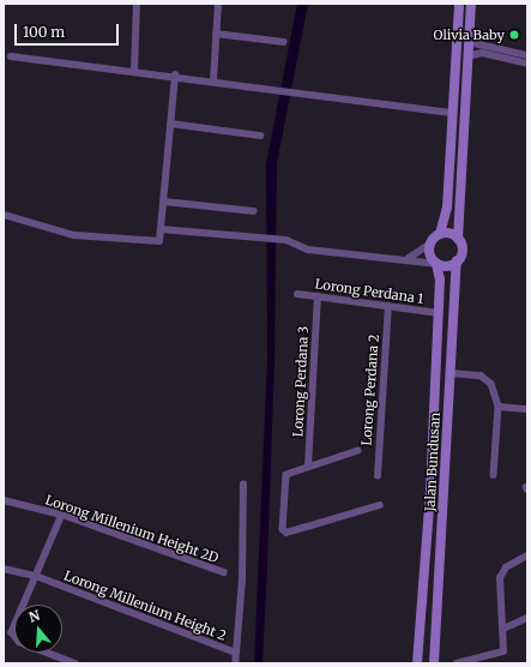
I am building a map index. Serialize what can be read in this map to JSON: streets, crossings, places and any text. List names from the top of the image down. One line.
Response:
{"streets":{"main road":["Jalan Bundusan"],"street":["Lorong Perdana 1","Lorong Perdana 3","Lorong Perdana 2","Lorong Millenium Height 2D","Lorong Millenium Height 2"]},"crossings":[["Lorong Perdana 1","Lorong Perdana 3"],["Lorong Perdana 1","Lorong Perdana 2"],["Lorong Perdana 1","Jalan Bundusan"]],"places":["Olivia Baby"],"scale_bar":"100 m","north":"top"}
